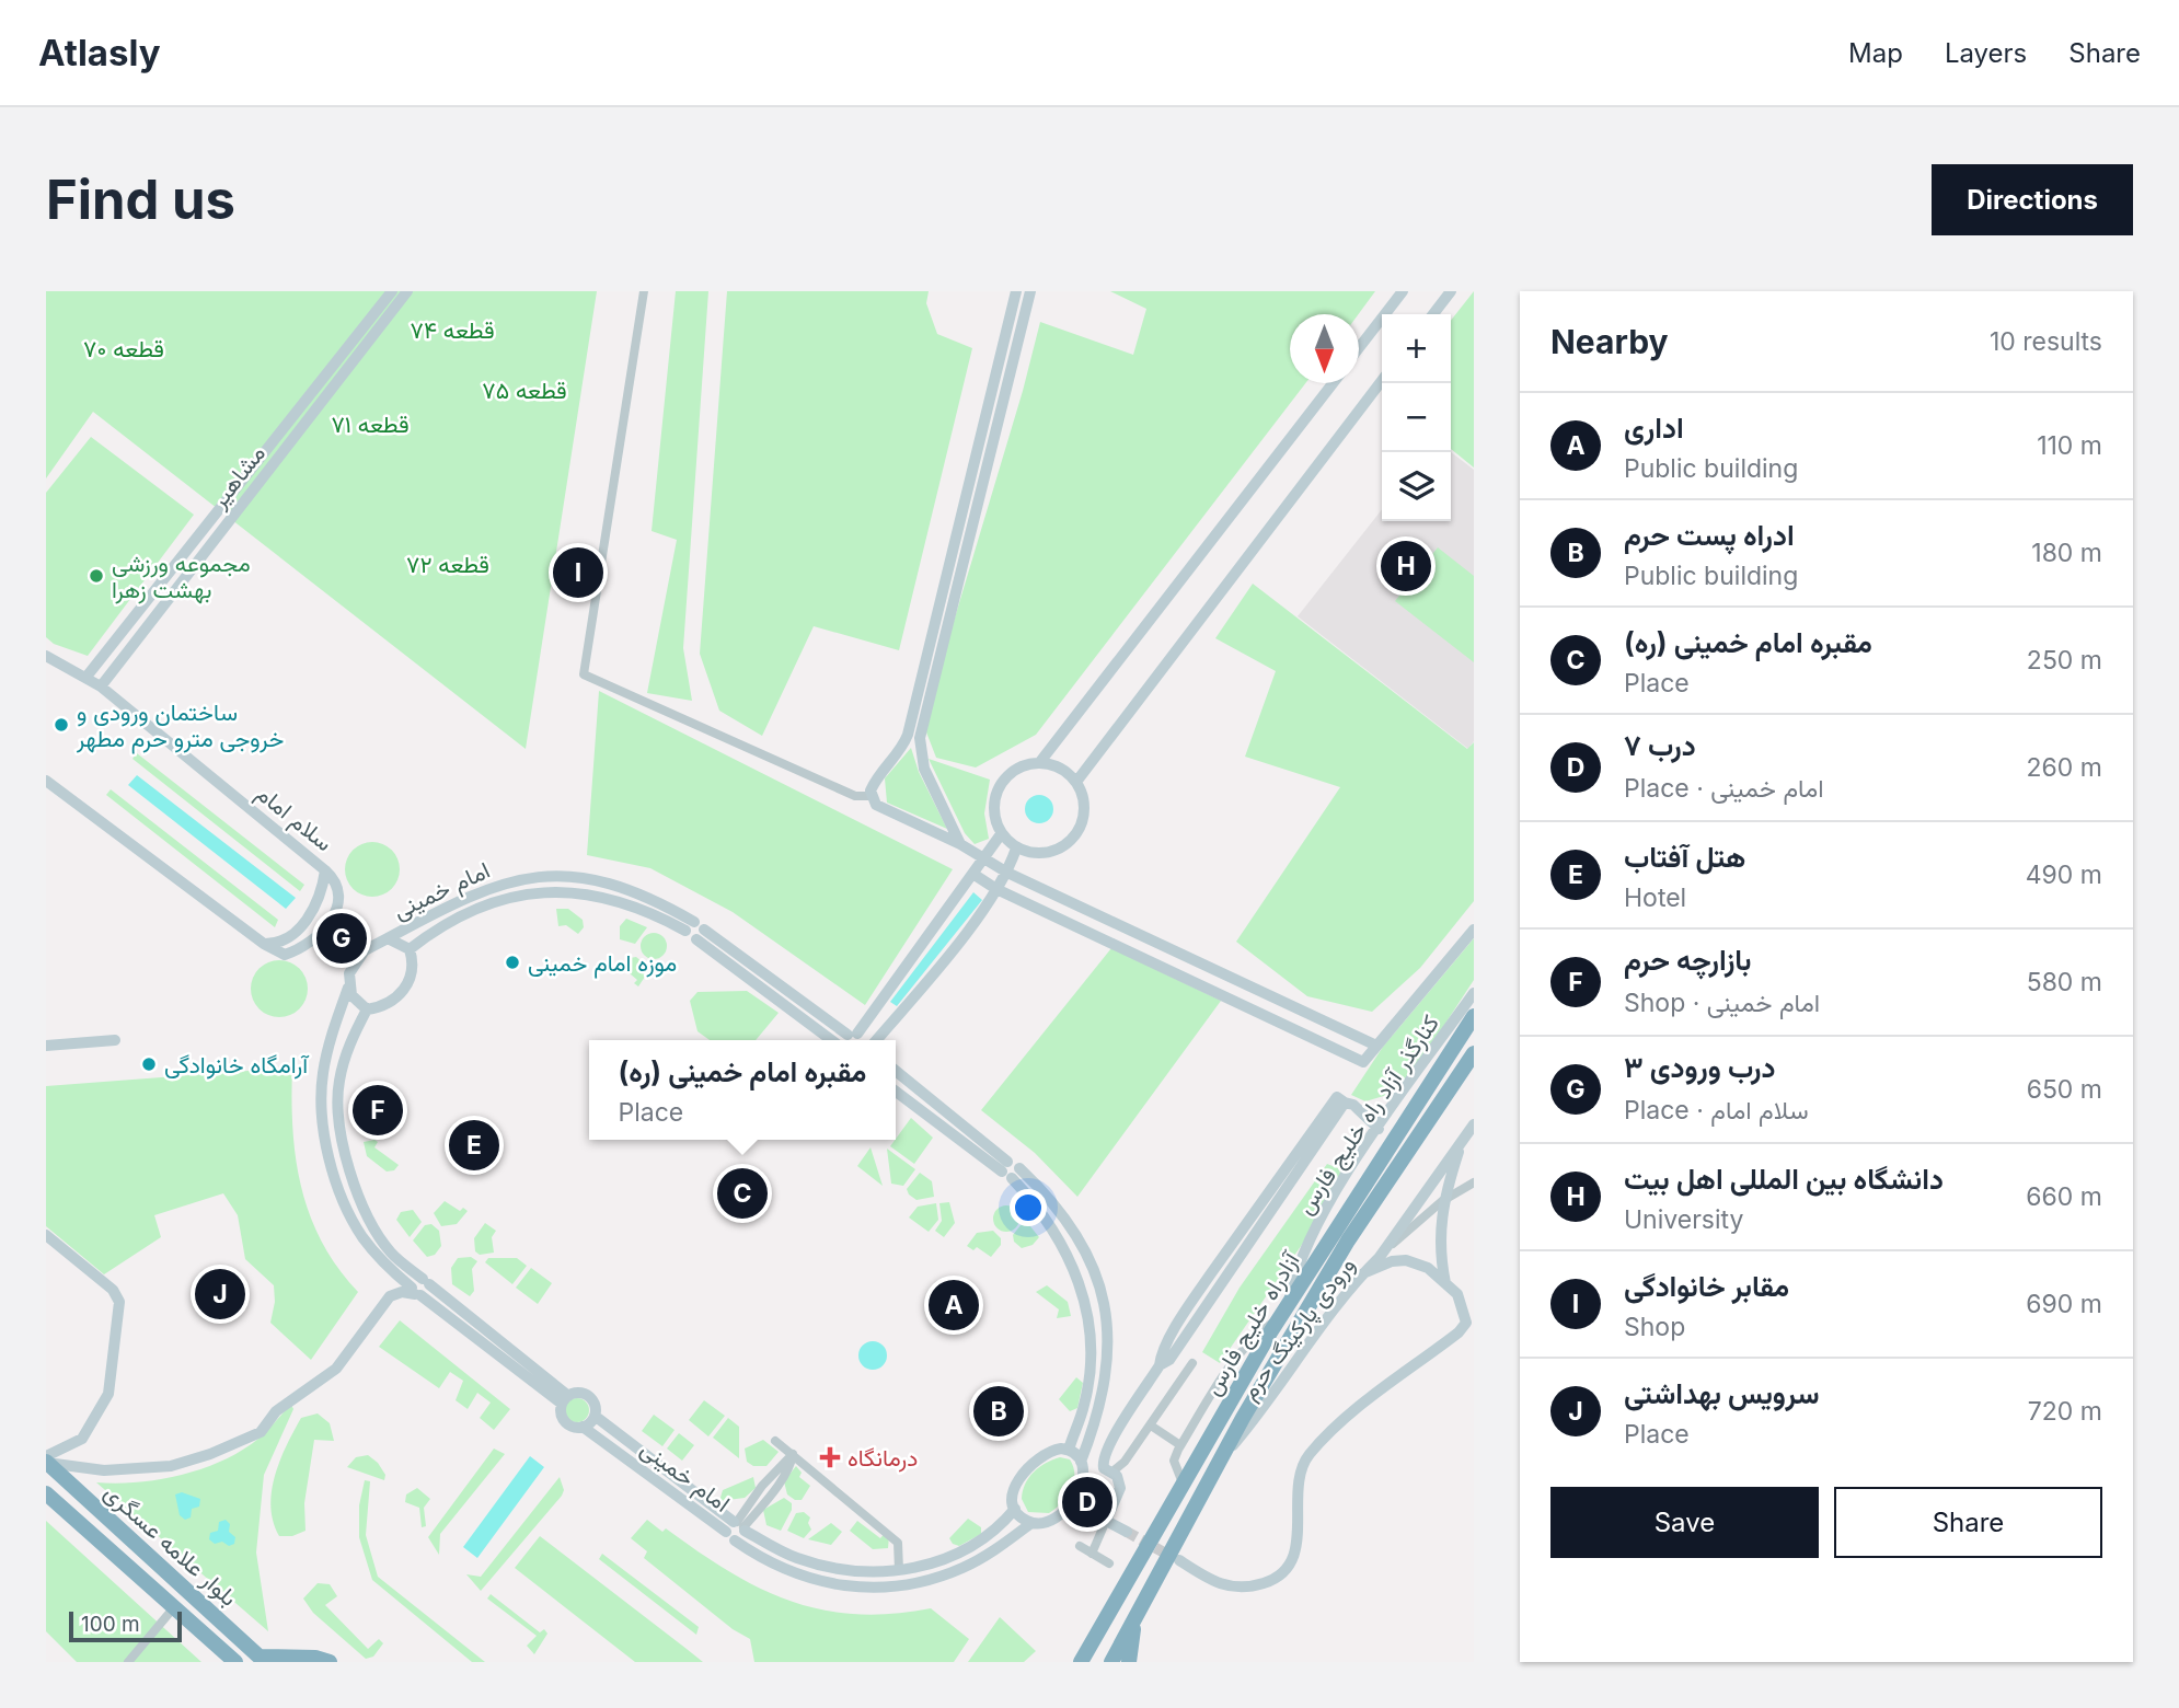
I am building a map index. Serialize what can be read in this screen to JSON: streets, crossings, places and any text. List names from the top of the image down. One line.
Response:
{"streets":{"highway":["آزادراه خلیج فارس","بلوار علامه عسگری"],"street":["مشاهیر","سلام امام","امام خمینی","کنارگذر آزاد راه خلیج فارس","ورودی پارکینگ حرم"]},"crossings":[["مشاهیر","سلام امام"],["کنارگذر آزاد راه خلیج فارس","آزادراه خلیج فارس"],["آزادراه خلیج فارس","ورودی پارکینگ حرم"]],"parks":["قطعه ۷۴","قطعه ۷۰","قطعه ۷۵","قطعه ۷۱","قطعه ۷۲"],"places":{"other":["مجموعه ورزشی بهشت زهرا","ساختمان ورودی و خروجی مترو حرم مطهر","موزه امام خمینی","آرامگاه خانوادگی"],"health":["درمانگاه"]},"scale_bar":"100 m","north":"bottom","page":{"header":"Atlasly","nav":["Map","Layers","Share"],"buttons":["Directions",["Save","Share"]],"title":"Find us","heading":["Nearby","10 results"],"map_buttons":["+","−"],"list":[{"mark":"A","name":"اداری","note":"Public building","value":"110 m"},{"mark":"B","name":"ادراه پست حرم","note":"Public building","value":"180 m"},{"mark":"C","name":"مقبره امام خمینی (ره)","note":"Place","value":"250 m"},{"mark":"D","name":"درب ۷","note":"Place · امام خمینی","value":"260 m"},{"mark":"E","name":"هتل آفتاب","note":"Hotel","value":"490 m"},{"mark":"F","name":"بازارچه حرم","note":"Shop · امام خمینی","value":"580 m"},{"mark":"G","name":"درب ورودی ۳","note":"Place · سلام امام","value":"650 m"},{"mark":"H","name":"دانشگاه بین المللی اهل بیت","note":"University","value":"660 m"},{"mark":"I","name":"مقابر خانوادگی","note":"Shop","value":"690 m"},{"mark":"J","name":"سرویس بهداشتی","note":"Place","value":"720 m"}],"pins":["H","I","G","F","E","C","J","A","B","D"],"popup":["مقبره امام خمینی (ره)","Place"],"scale":"100 m"}}
